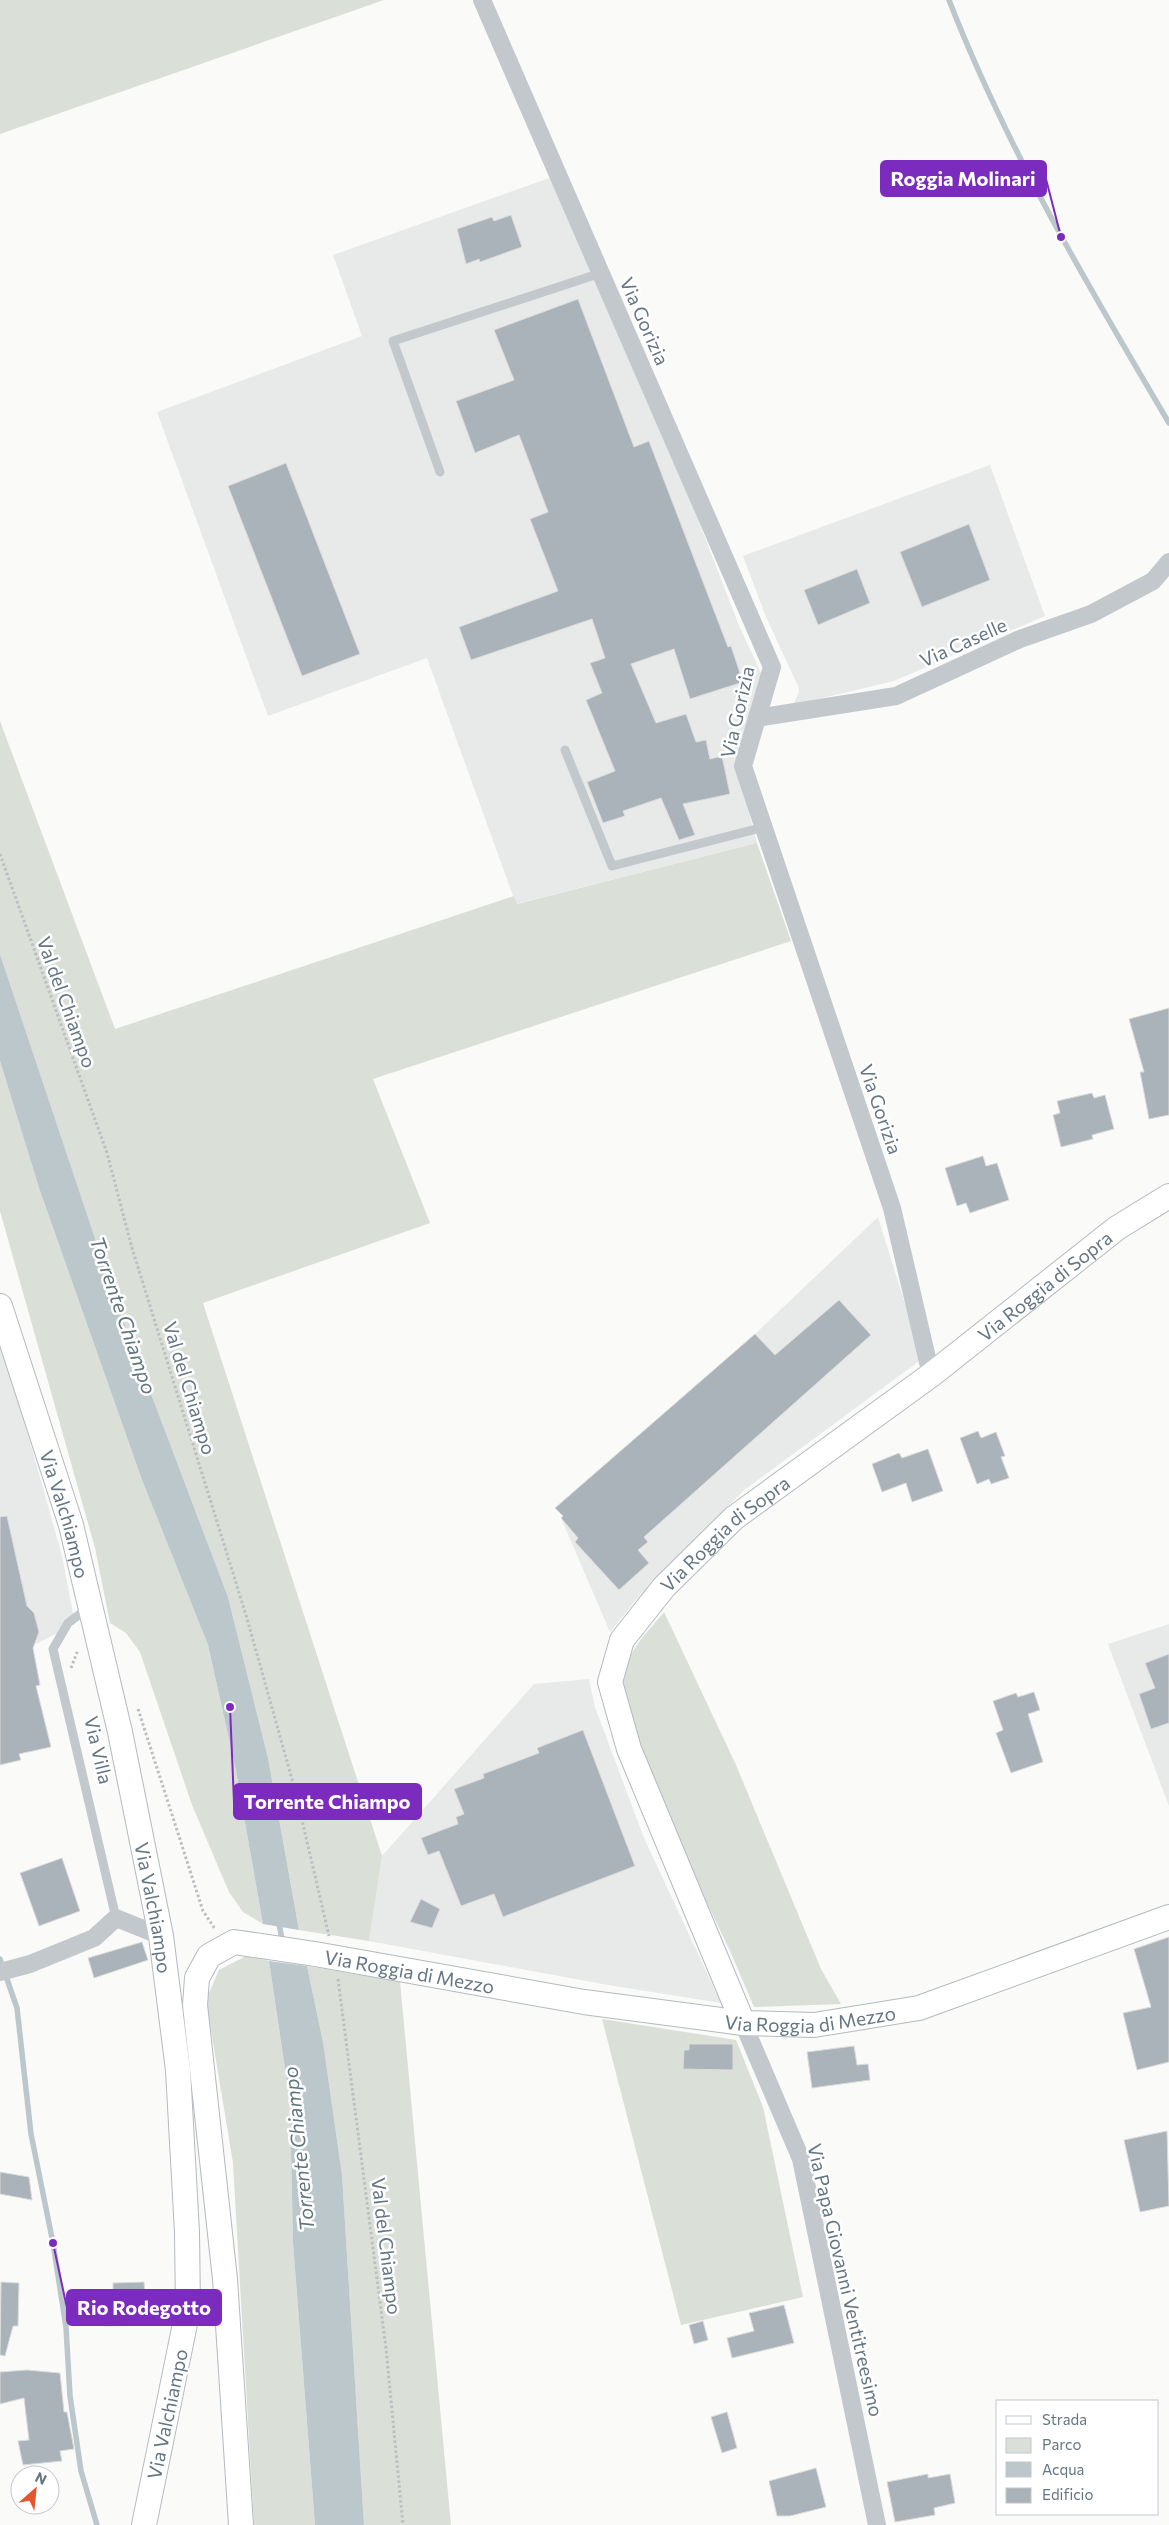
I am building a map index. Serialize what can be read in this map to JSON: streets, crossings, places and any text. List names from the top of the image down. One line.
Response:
{"streets":{"street":["Via Gorizia","Via Caselle","Via Roggia di Sopra","Via Valchiampo","Via Roggia di Mezzo","Via Papa Giovanni Ventitreesimo"],"lane":["Via Villa"],"path":["Val del Chiampo"]},"crossings":[["Via Gorizia","Via Caselle"],["Via Gorizia","Via Roggia di Sopra"],["Val del Chiampo","Via Roggia di Mezzo"],["Via Roggia di Sopra","Via Roggia di Mezzo"],["Via Roggia di Sopra","Via Papa Giovanni Ventitreesimo"],["Via Valchiampo","Via Villa"],["Via Roggia di Mezzo","Via Papa Giovanni Ventitreesimo"]],"water":["Torrente Chiampo"],"places":["Roggia Molinari","Torrente Chiampo","Rio Rodegotto"],"legend":["Strada","Parco","Acqua","Edificio"],"north":"top right"}
